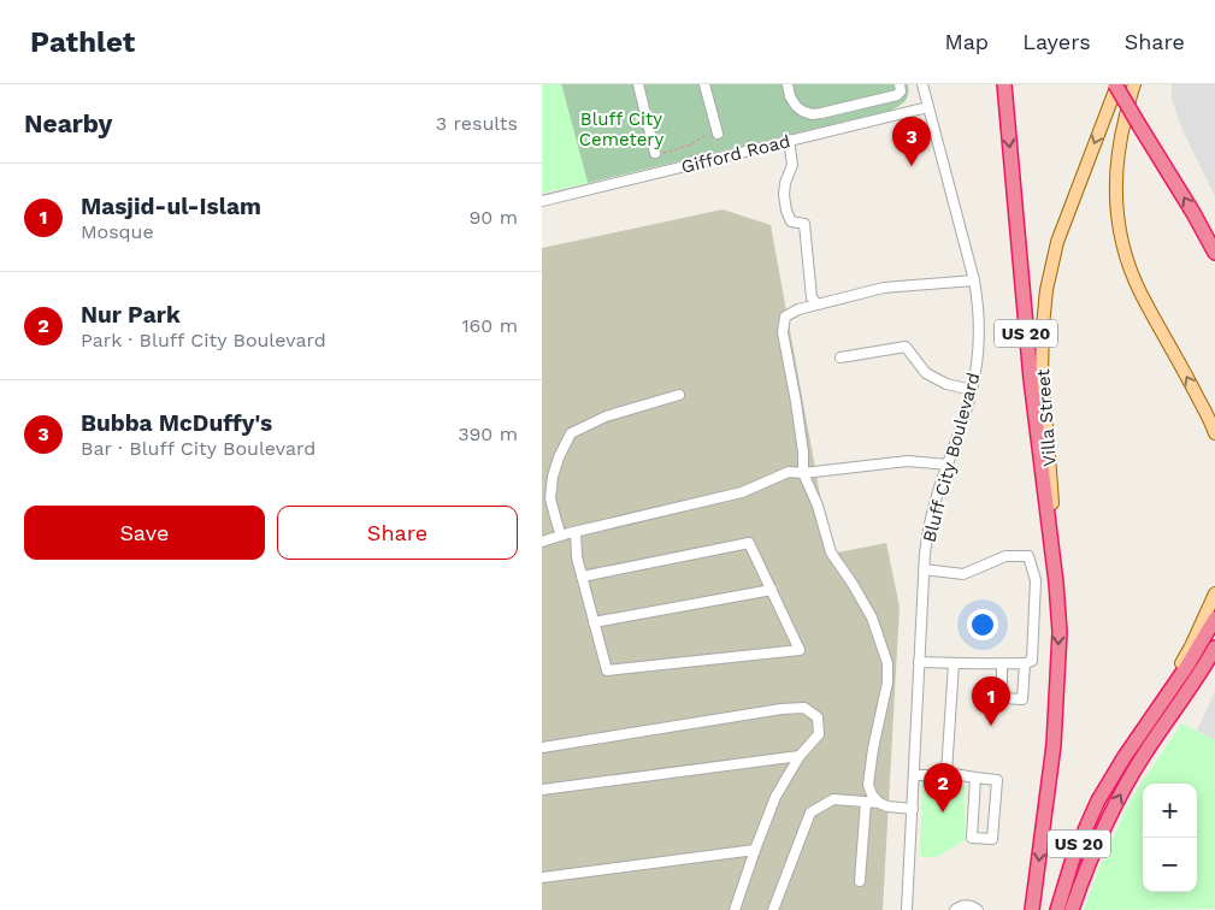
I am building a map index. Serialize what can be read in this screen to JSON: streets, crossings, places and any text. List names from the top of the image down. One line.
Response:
{"streets":{"highway":["US 20"],"main road":["Villa Street"],"street":["Gifford Road","Bluff City Boulevard"]},"crossings":[["Gifford Road","Bluff City Boulevard"],["US 20","Villa Street"]],"parks":["Bluff City Cemetery"],"page":{"header":"Pathlet","nav":["Map","Layers","Share"],"heading":["Nearby","3 results"],"pins":["3","1","2"],"list":[{"mark":"1","name":"Masjid-ul-Islam","note":"Mosque","value":"90 m"},{"mark":"2","name":"Nur Park","note":"Park · Bluff City Boulevard","value":"160 m"},{"mark":"3","name":"Bubba McDuffy's","note":"Bar · Bluff City Boulevard","value":"390 m"}],"buttons":["Save","Share"],"map_buttons":["+","−"]}}
